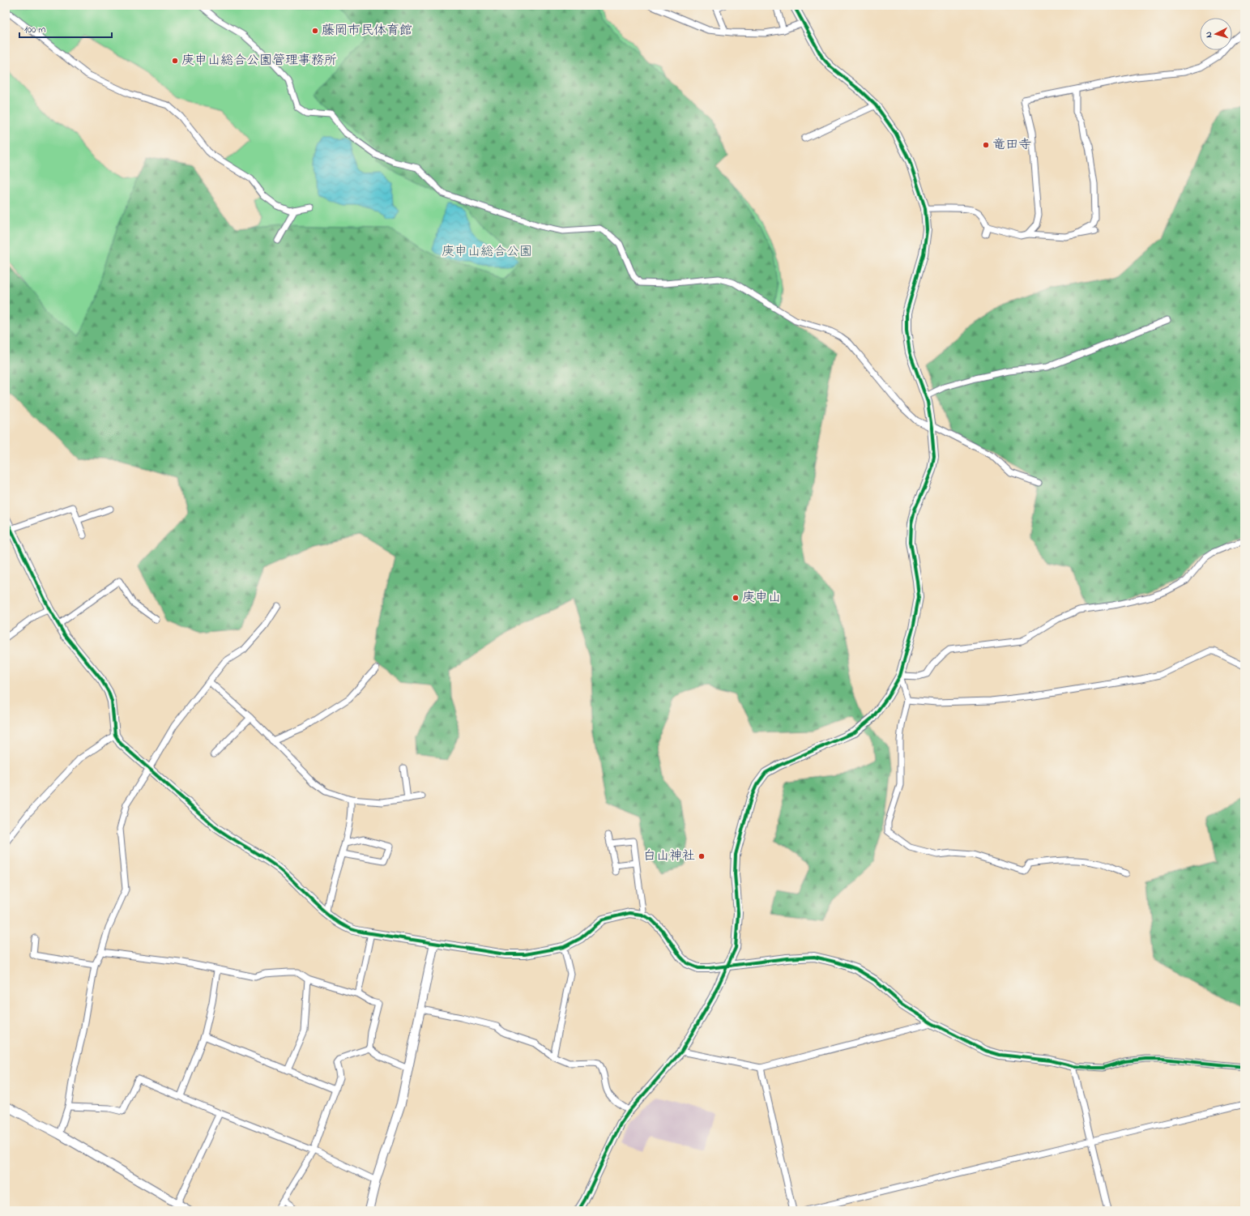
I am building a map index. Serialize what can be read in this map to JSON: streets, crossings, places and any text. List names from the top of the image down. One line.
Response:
{"parks":["庚申山総合公園"],"places":["藤岡市民体育館","庚申山総合公園管理事務所","竜田寺","庚申山","白山神社"],"scale_bar":"100 m","north":"left"}
